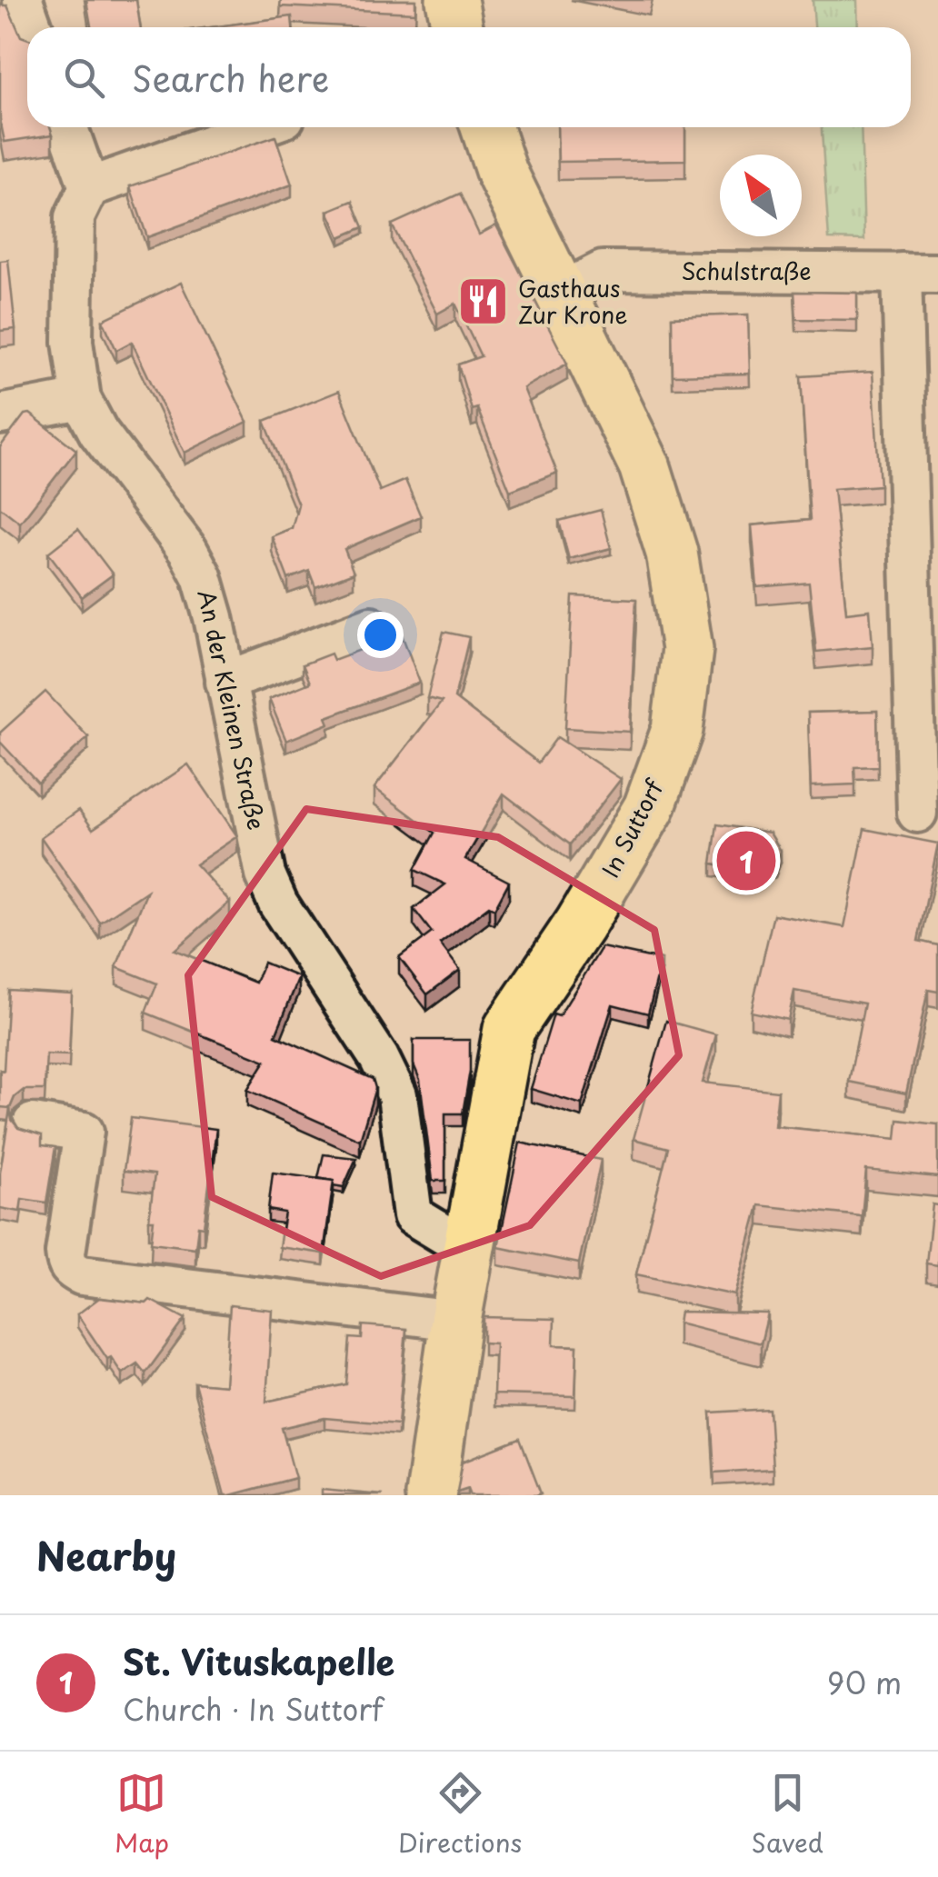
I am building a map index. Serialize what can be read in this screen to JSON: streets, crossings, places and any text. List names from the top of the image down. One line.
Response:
{"streets":{"main road":["In Suttorf"],"street":["Schulstraße","An der Kleinen Straße"]},"crossings":[["Schulstraße","In Suttorf"],["An der Kleinen Straße","In Suttorf"]],"places":{"restaurant":["Gasthaus Zur Krone"]},"north":"top left","page":{"search":"Search here","pins":"1","heading":"Nearby","list":[{"mark":"1","name":"St. Vituskapelle","note":"Church · In Suttorf","value":"90 m"}],"nav":["Map","Directions","Saved"]}}
